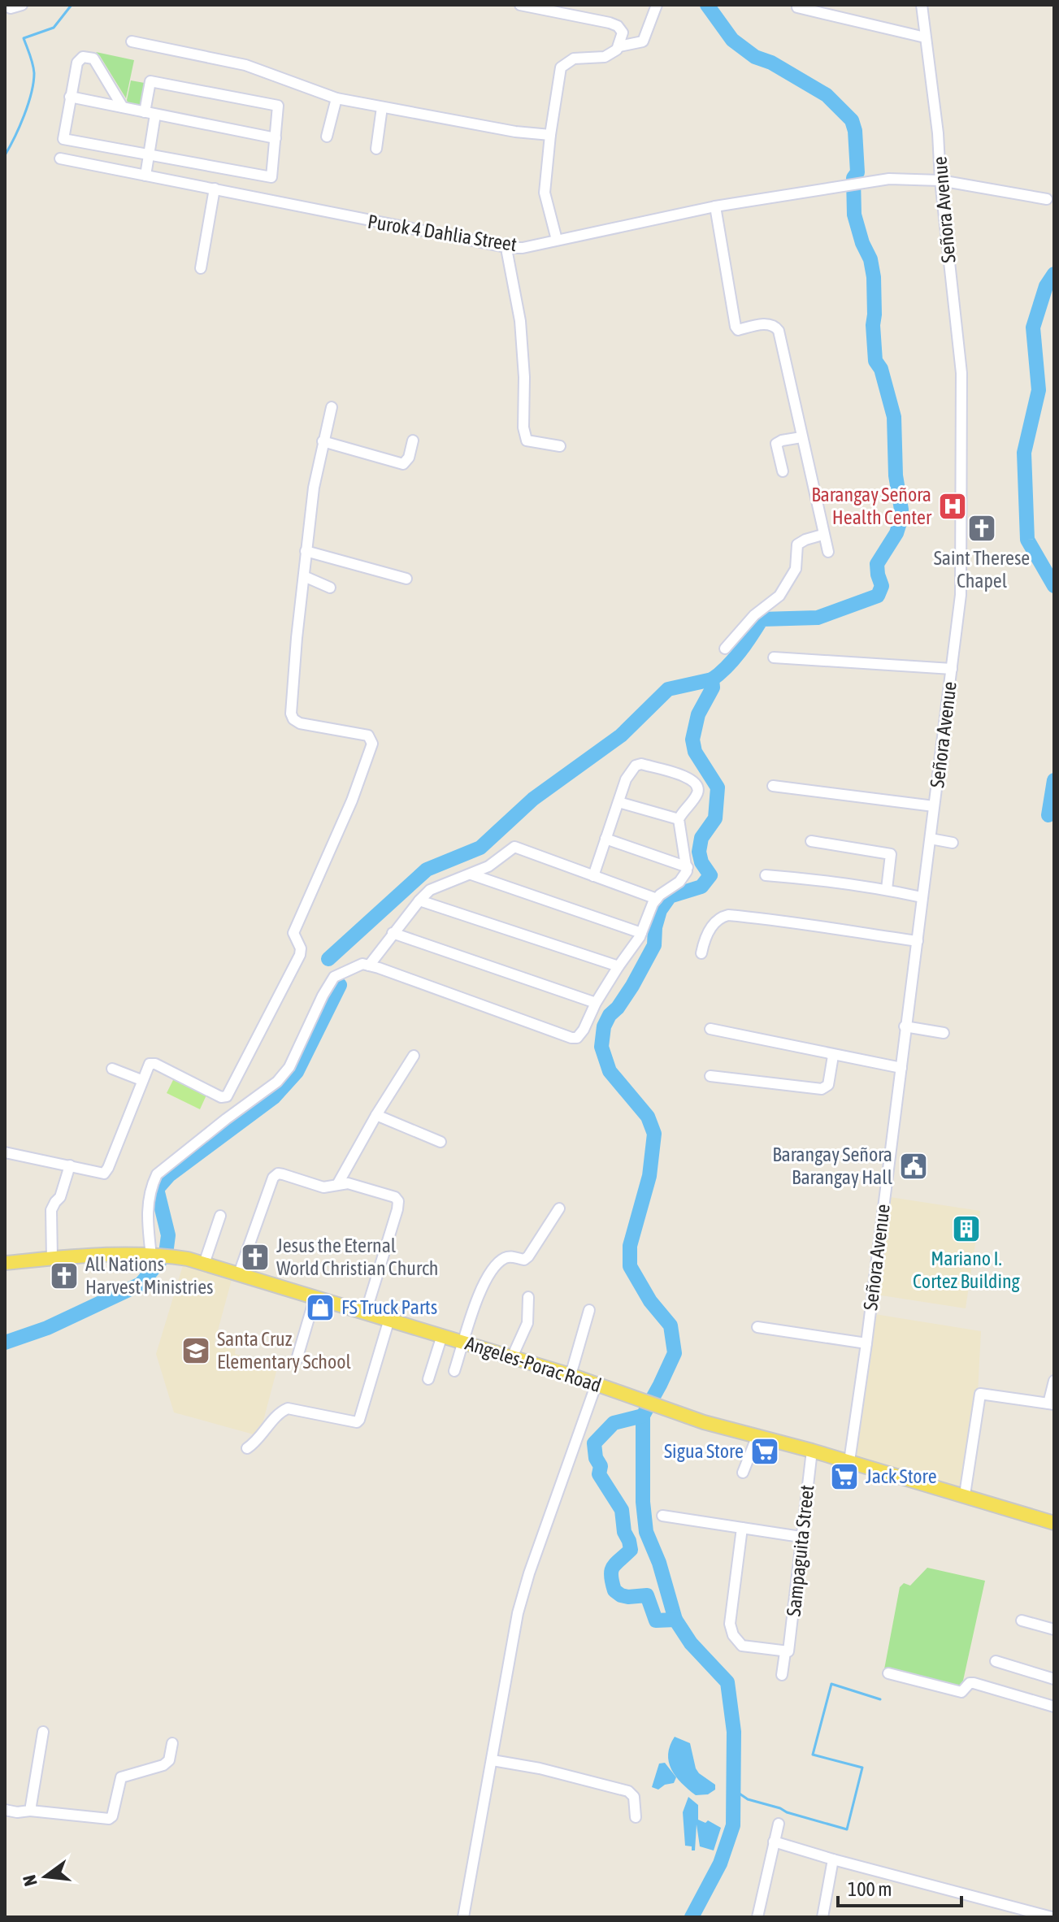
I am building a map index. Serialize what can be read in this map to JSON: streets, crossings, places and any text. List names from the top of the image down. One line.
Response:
{"streets":{"main road":["Angeles-Porac Road"],"street":["Señora Avenue","Purok 4 Dahlia Street","Sampaguita Street"]},"crossings":[["Señora Avenue","Purok 4 Dahlia Street"],["Señora Avenue","Angeles-Porac Road"],["Angeles-Porac Road","Sampaguita Street"]],"places":{"hospital":["Barangay Señora Health Center"],"church":["Saint Therese Chapel","Jesus the Eternal World Christian Church","All Nations Harvest Ministries"],"public building":["Barangay Señora Barangay Hall"],"building":["Mariano I. Cortez Building"],"shop":["FS Truck Parts"],"school or university":["Santa Cruz Elementary School"],"supermarket":["Sigua Store","Jack Store"]},"scale_bar":"100 m","north":"left"}
